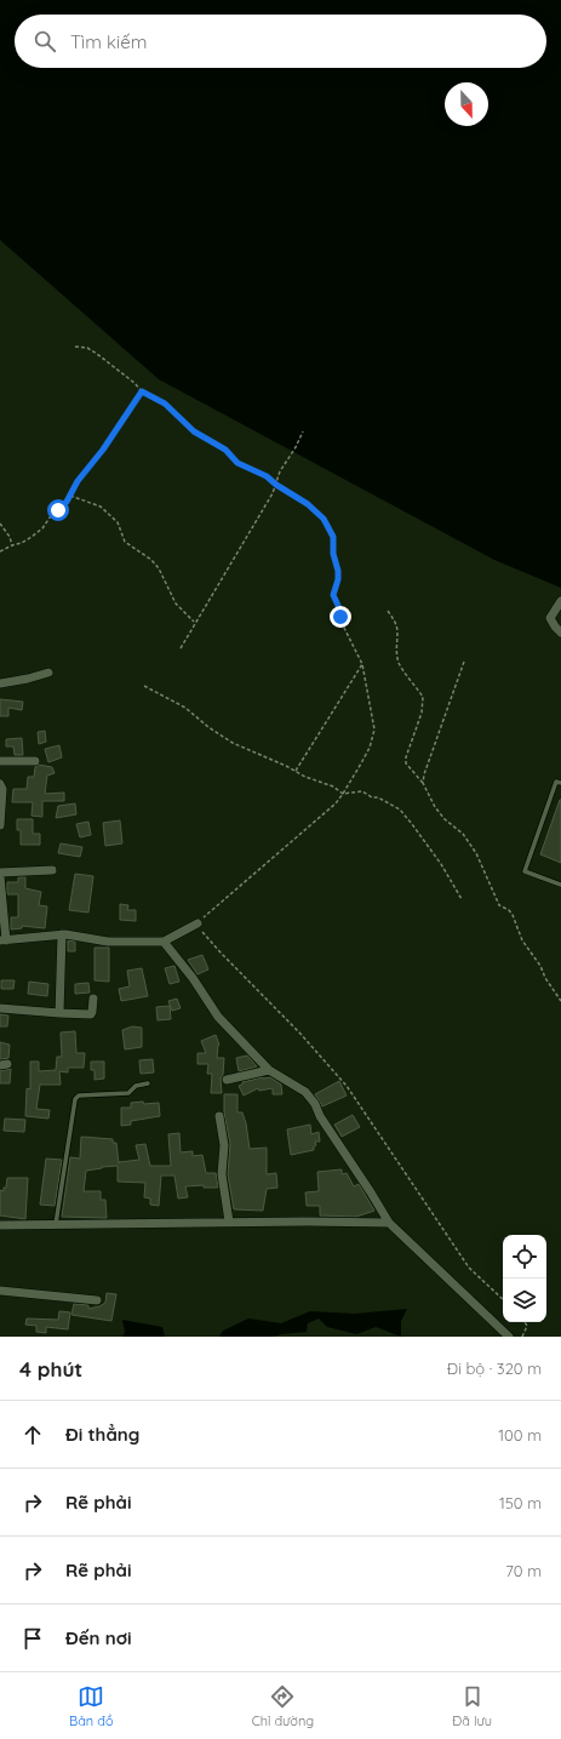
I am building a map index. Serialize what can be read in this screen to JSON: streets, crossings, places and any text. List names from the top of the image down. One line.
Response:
{"north":"bottom","page":{"search":"Tìm kiếm","heading":["4 phút","Đi bộ · 320 m"],"list":[["Đi thẳng","100 m"],["Rẽ phải","150 m"],["Rẽ phải","70 m"],"Đến nơi"],"nav":["Bản đồ","Chỉ đường","Đã lưu"]}}
